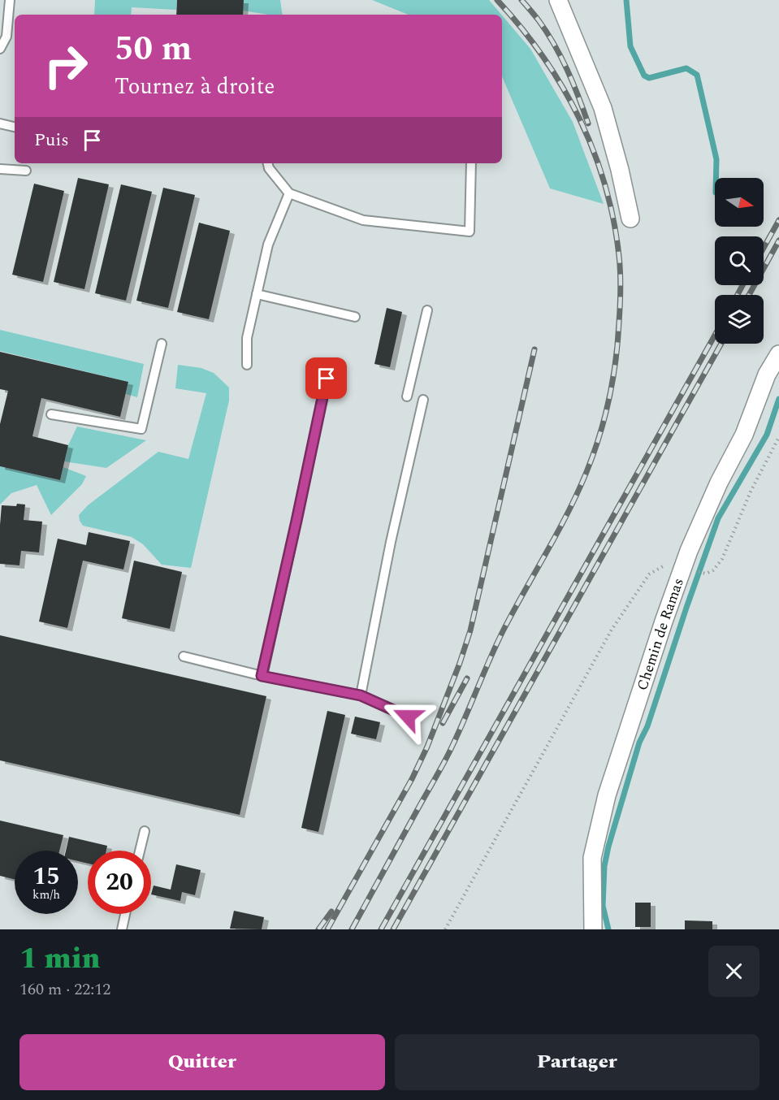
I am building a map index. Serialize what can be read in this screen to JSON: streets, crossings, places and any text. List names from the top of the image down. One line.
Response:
{"streets":{"street":["Chemin de Ramas"]},"north":"right","page":{"turn":["50 m","Tournez à droite"],"then":"Puis","speed":"15 km/h","limit":"20","heading":["1 min","160 m · 22:12"],"buttons":["Quitter","Partager"]}}
